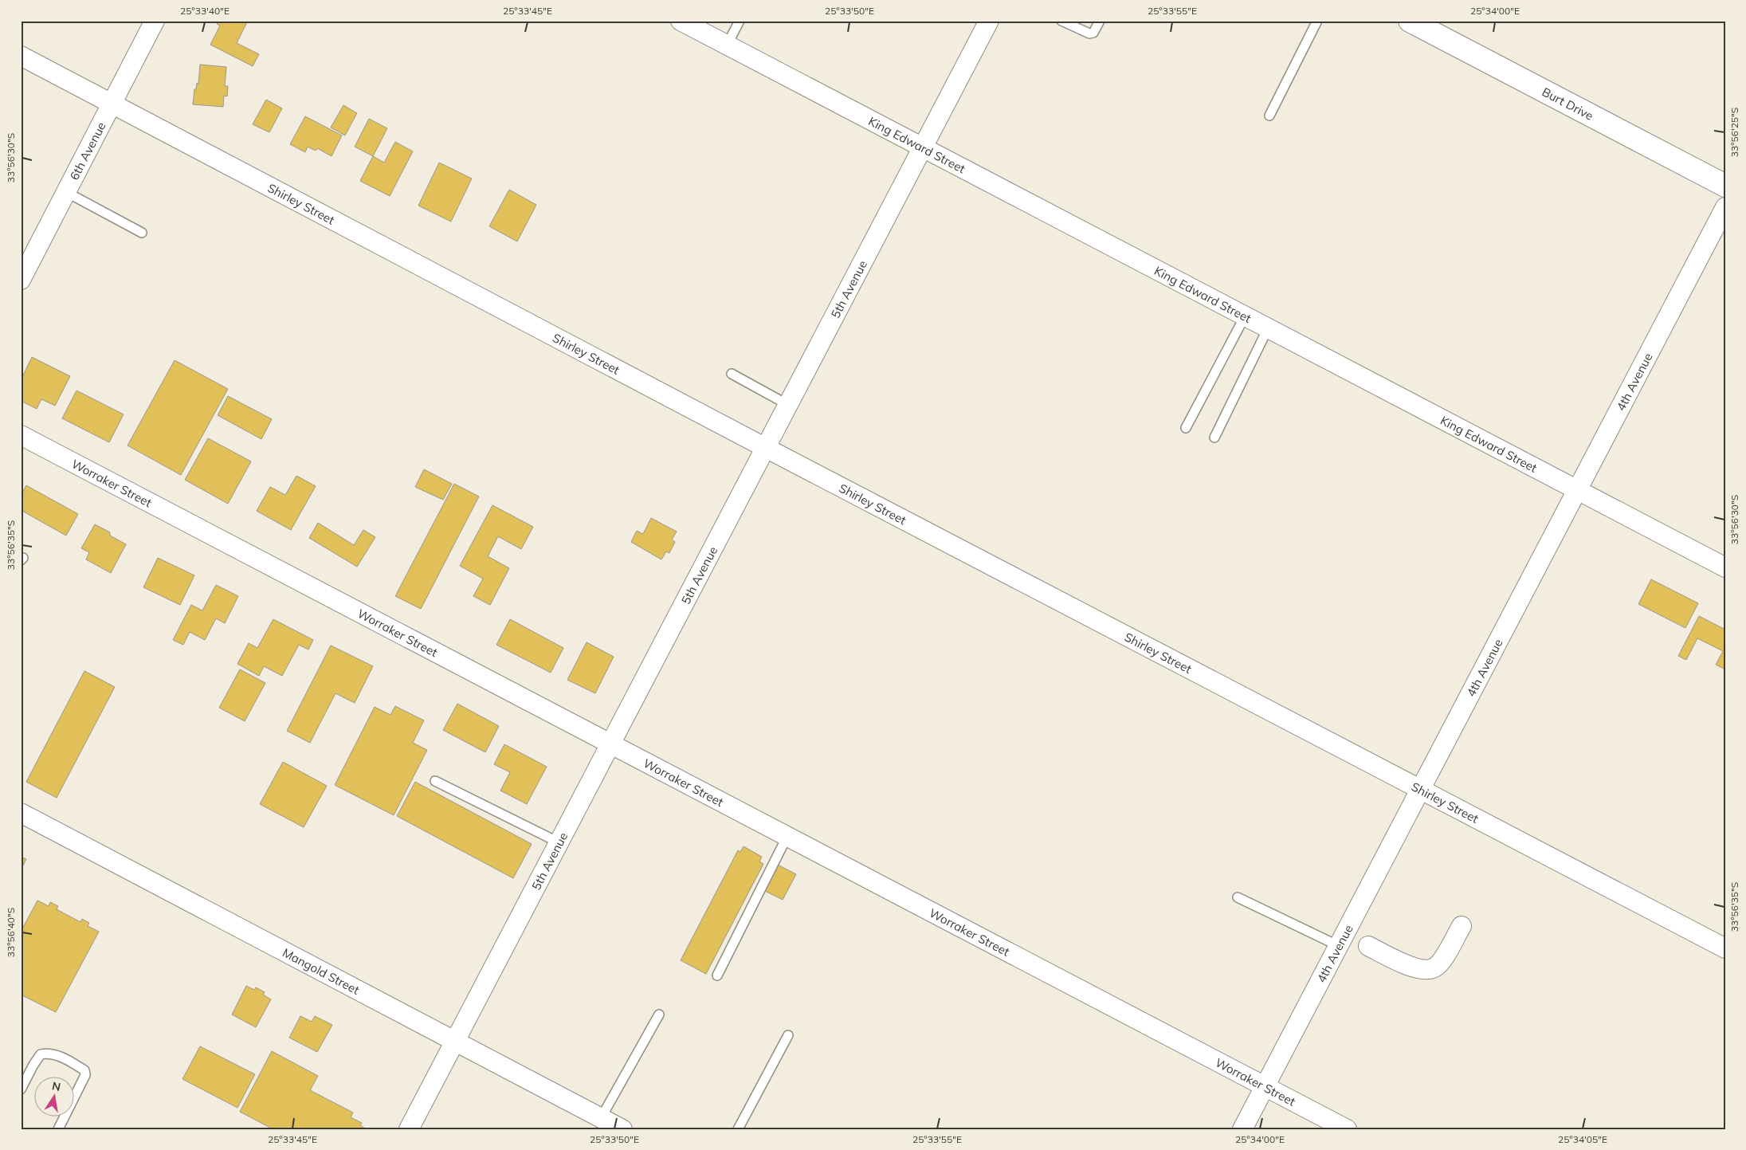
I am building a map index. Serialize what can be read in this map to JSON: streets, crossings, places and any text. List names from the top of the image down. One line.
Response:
{"streets":{"street":["Burt Drive","King Edward Street","6th Avenue","Shirley Street","5th Avenue","4th Avenue","Worraker Street","Mangold Street"]},"crossings":[["King Edward Street","5th Avenue"],["King Edward Street","4th Avenue"],["6th Avenue","Shirley Street"],["Shirley Street","5th Avenue"],["Shirley Street","4th Avenue"],["5th Avenue","Worraker Street"],["5th Avenue","Mangold Street"],["4th Avenue","Worraker Street"]],"north":"top","coordinates":["25°33'40\"E","25°33'45\"E","25°33'50\"E","25°33'55\"E","25°34'00\"E","33°56'25\"S","33°56'30\"S","33°56'35\"S","33°56'40\"S","25°34'05\"E"]}
